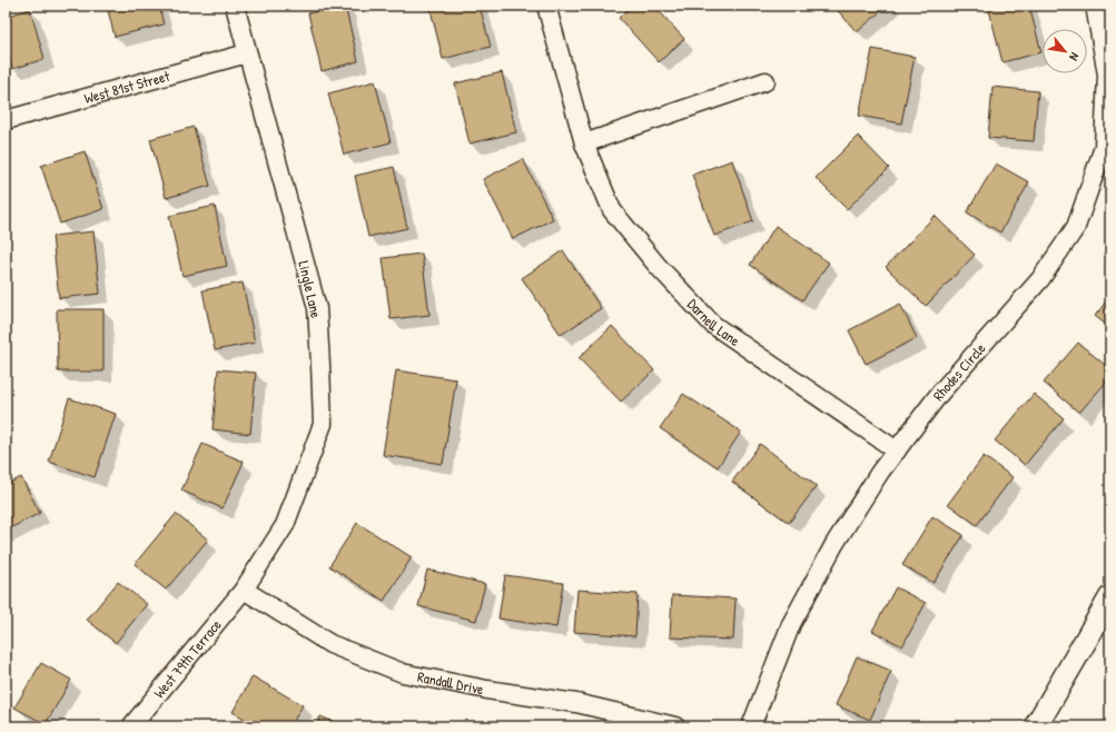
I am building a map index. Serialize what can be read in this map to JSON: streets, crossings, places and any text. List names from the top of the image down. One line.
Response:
{"streets":{"street":["West 81st Street","Lingle Lane","Darnell Lane","Rhodes Circle","West 79th Terrace","Randall Drive"]},"crossings":[["West 81st Street","Lingle Lane"],["Lingle Lane","West 79th Terrace"],["Lingle Lane","Randall Drive"],["Darnell Lane","Rhodes Circle"],["West 79th Terrace","Randall Drive"]],"north":"bottom right"}
